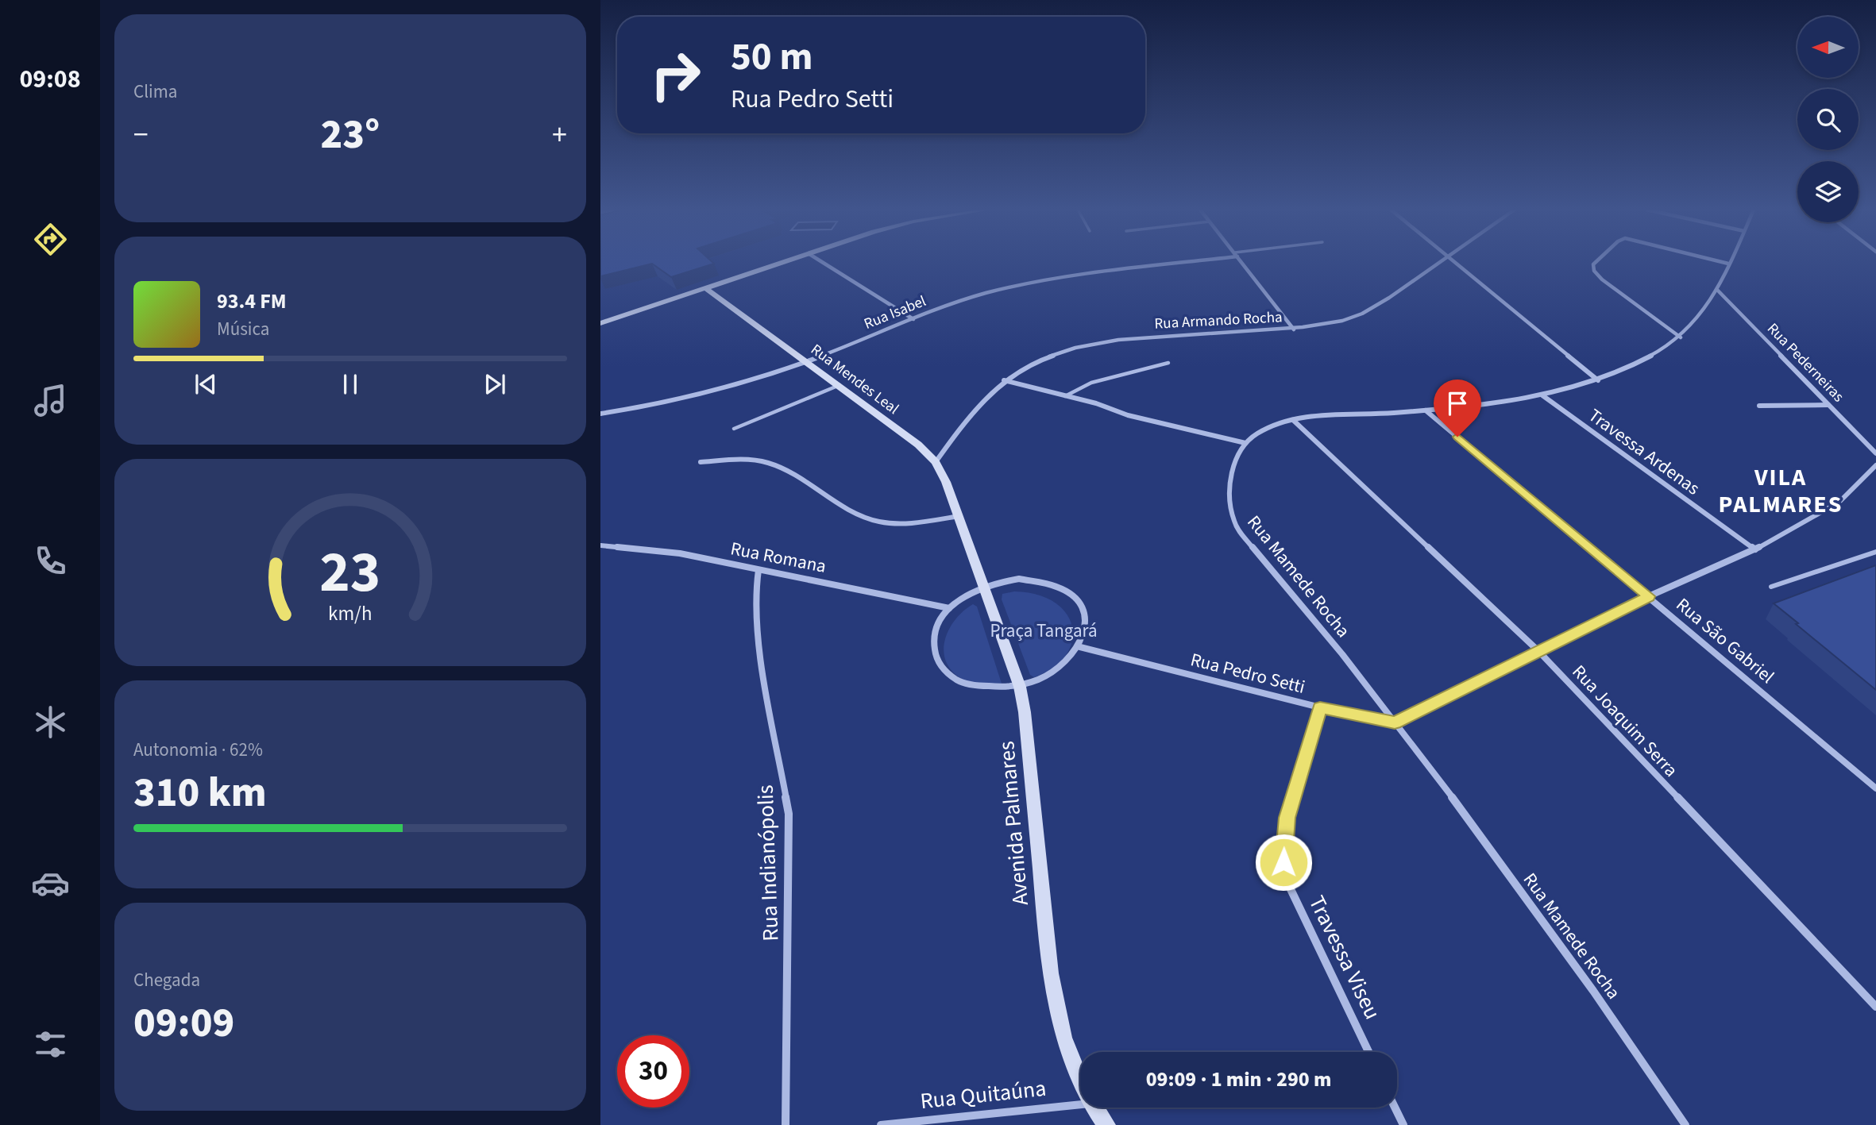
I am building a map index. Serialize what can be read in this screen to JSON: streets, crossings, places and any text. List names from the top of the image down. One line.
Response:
{"streets":{"street":["Rua Isabel","Rua Armando Rocha","Rua Pederneiras","Rua Mendes Leal","Travessa Ardenas","Rua Romana","Rua Mamede Rocha","Rua São Gabriel","Rua Pedro Setti","Rua Joaquim Serra","Avenida Palmares","Rua Indianópolis","Travessa Viseu","Rua Quitaúna"]},"crossings":[["Rua Isabel","Rua Mendes Leal"],["Rua Armando Rocha","Rua Mendes Leal"],["Rua Mendes Leal","Avenida Palmares"],["Rua Romana","Rua Indianópolis"],["Rua Mamede Rocha","Rua Pedro Setti"],["Rua Pedro Setti","Travessa Viseu"]],"districts":["VILA PALMARES"],"parks":["Praça Tangará"],"north":"left","page":{"tabs":"09:08","tile":["Clima",["Autonomia · 62%","310 km"],["Chegada","09:09"]],"turn":["50 m","Rua Pedro Setti"],"heat":["−","23°","+"],"song":["93.4 FM","Música"],"limit":"30","trip":"09:09 · 1 min · 290 m","gauge":["23","km/h"]}}
